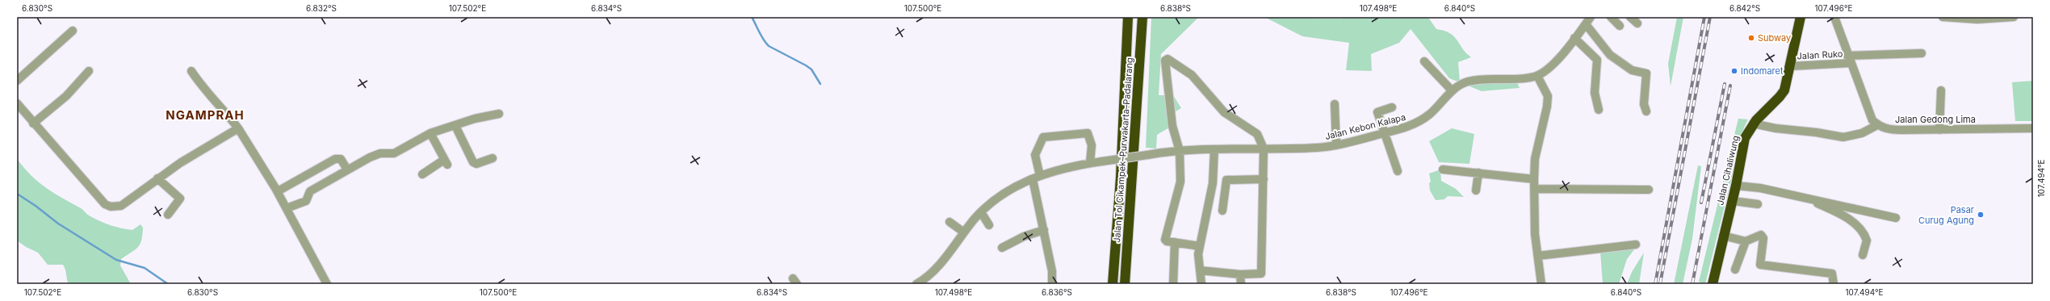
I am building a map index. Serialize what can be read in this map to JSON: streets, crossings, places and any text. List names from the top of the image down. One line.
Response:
{"streets":{"highway":["Jalan Tol Cikampek–Purwakarta–Padalarang","Jalan Cihaliwung"],"street":["Jalan Ruko","Jalan Gedong Lima","Jalan Kebon Kalapa"]},"crossings":[["Jalan Ruko","Jalan Cihaliwung"]],"districts":["NGAMPRAH"],"places":["Subway","Indomaret","Pasar Curug Agung"],"coordinates":["6.830°S","6.832°S","107.502°E","6.834°S","107.500°E","6.838°S","107.498°E","6.840°S","6.842°S","107.496°E","107.494°E","6.836°S"]}
